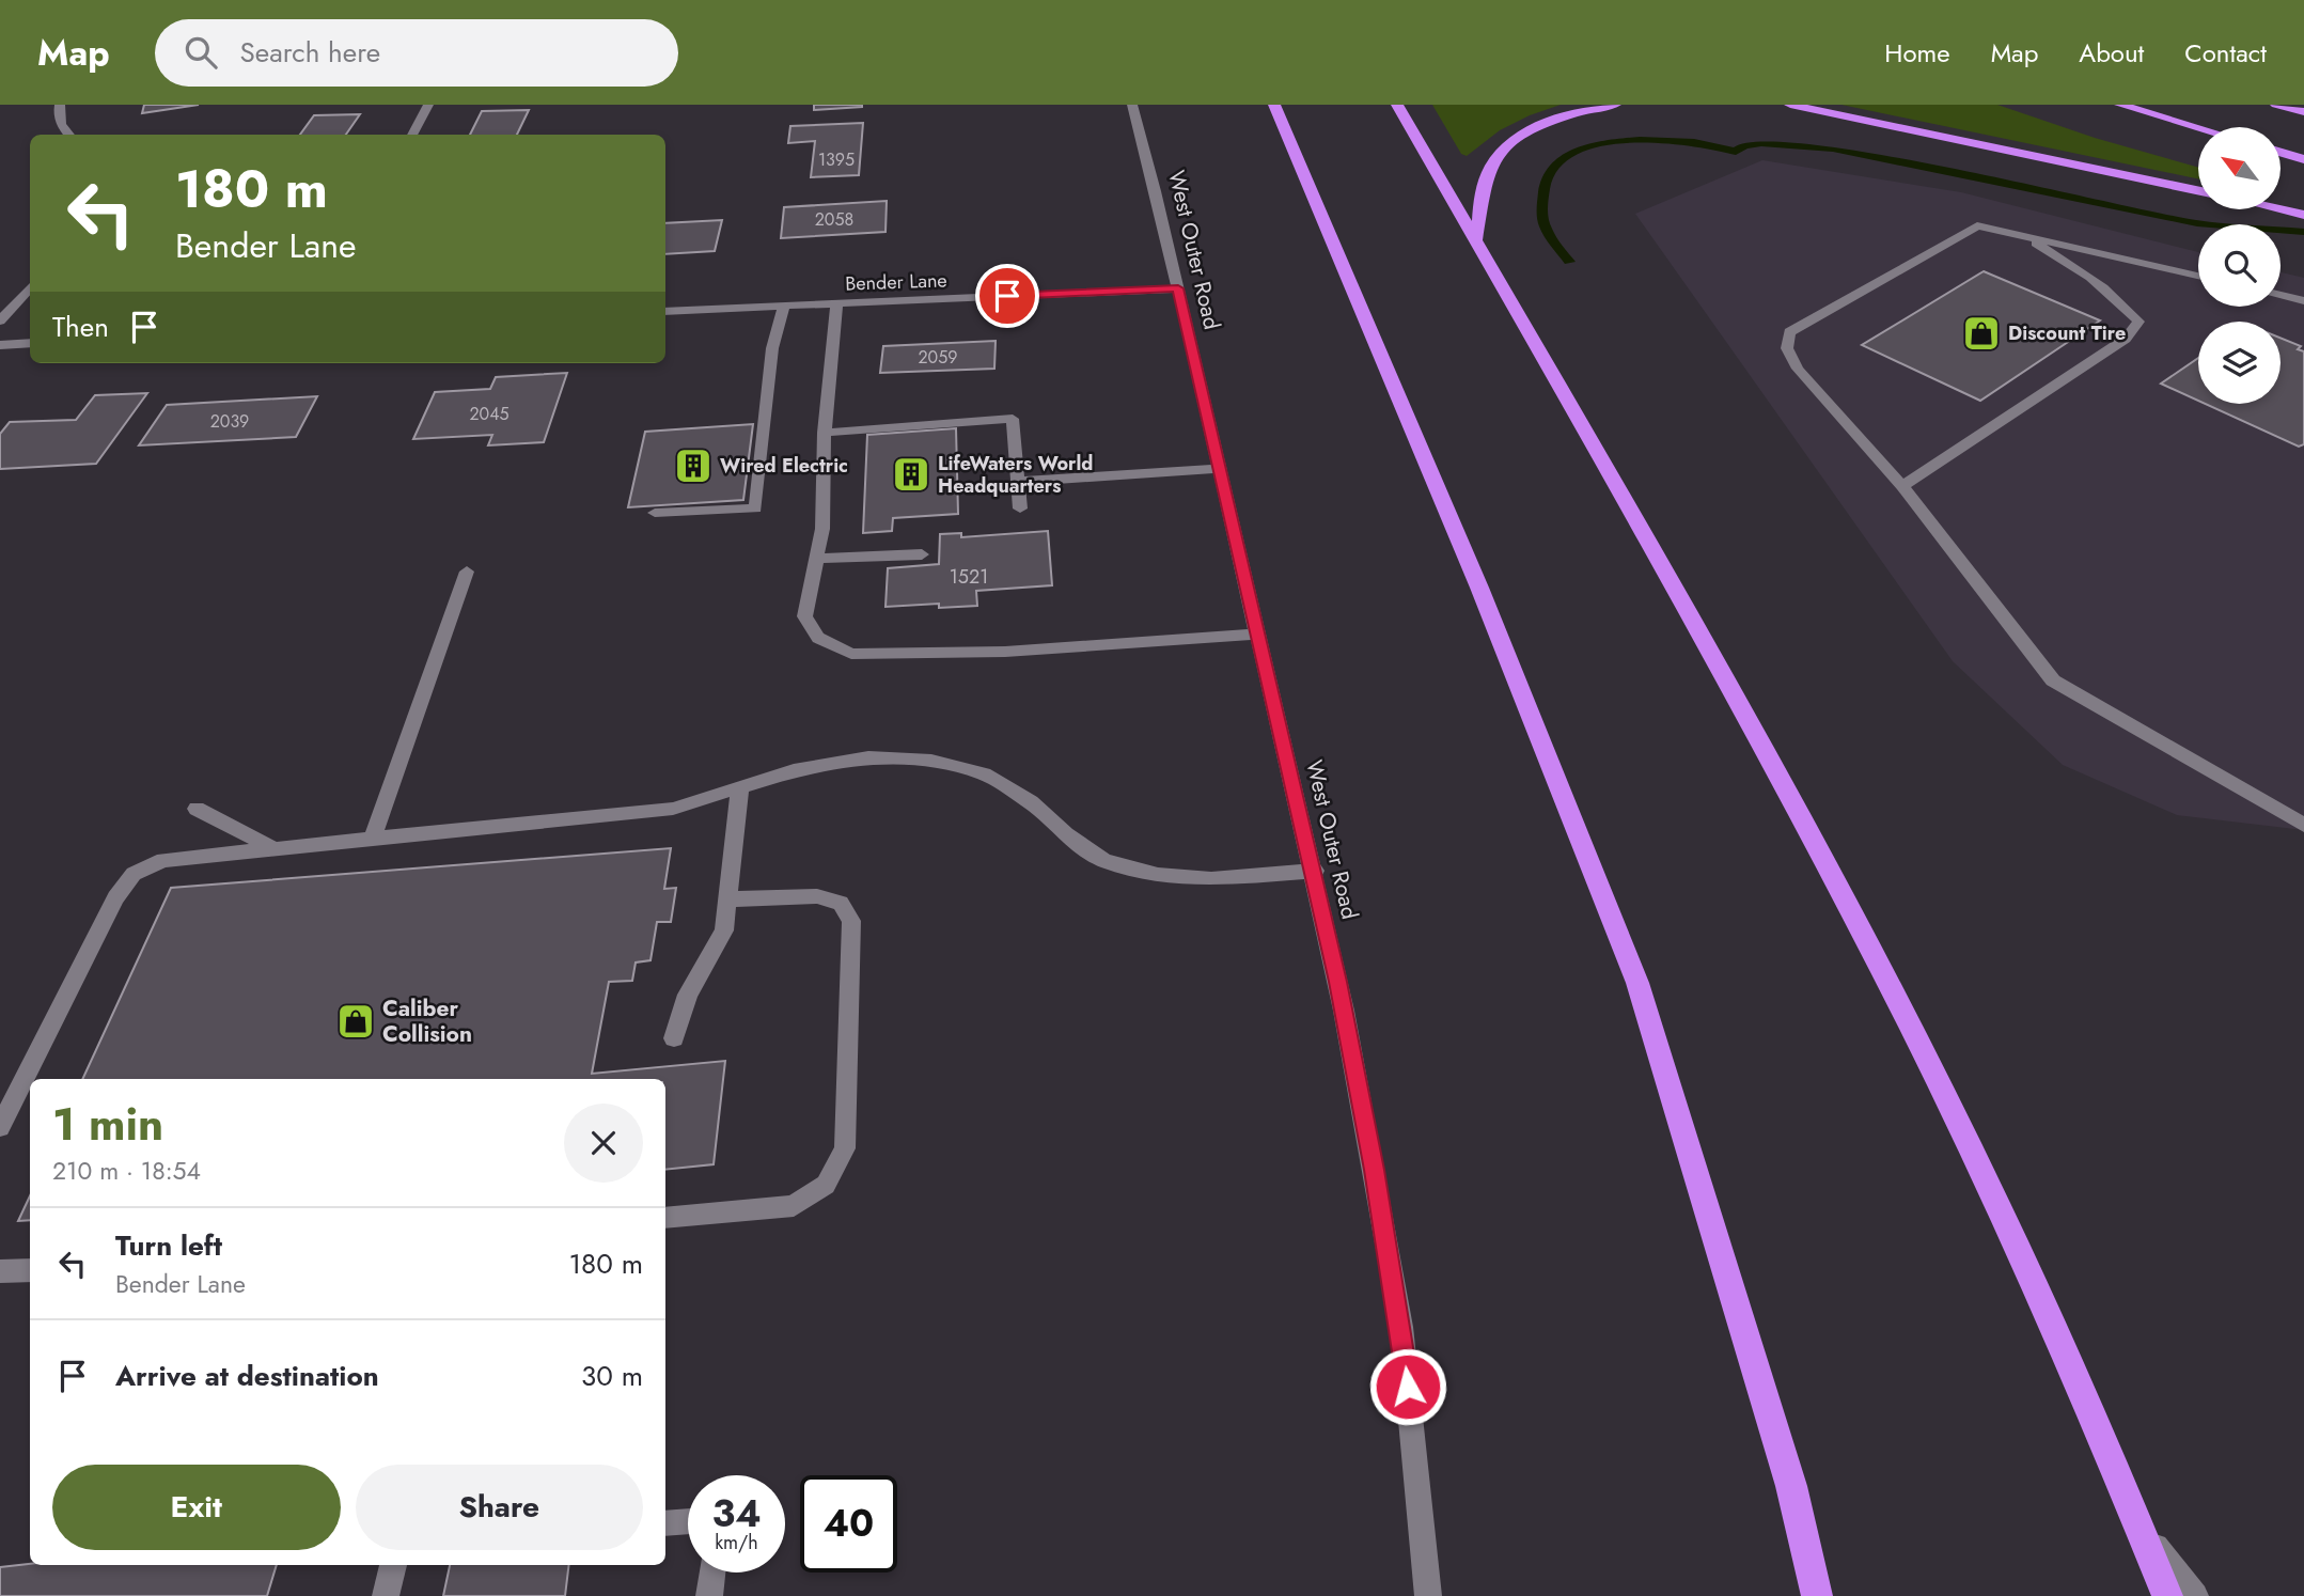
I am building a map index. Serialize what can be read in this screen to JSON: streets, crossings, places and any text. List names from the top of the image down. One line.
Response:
{"streets":{"street":["West Outer Road","Bender Lane"]},"crossings":[["West Outer Road","Bender Lane"]],"places":{"shop":["Discount Tire","Caliber Collision"],"building":["Wired Electric","LifeWaters World Headquarters"]},"house_numbers":["1395","2058","2059","2045","2039","1521"],"north":"top left","page":{"header":"Map","search":"Search here","nav":["Home","Map","About","Contact"],"turn":["180 m","Bender Lane"],"then":"Then","heading":["1 min","210 m · 18:54"],"list":[{"name":"Turn left","note":"Bender Lane","value":"180 m"},{"name":"Arrive at destination","value":"30 m"}],"buttons":["Exit","Share"],"speed":"34 km/h","limit":"40"}}
